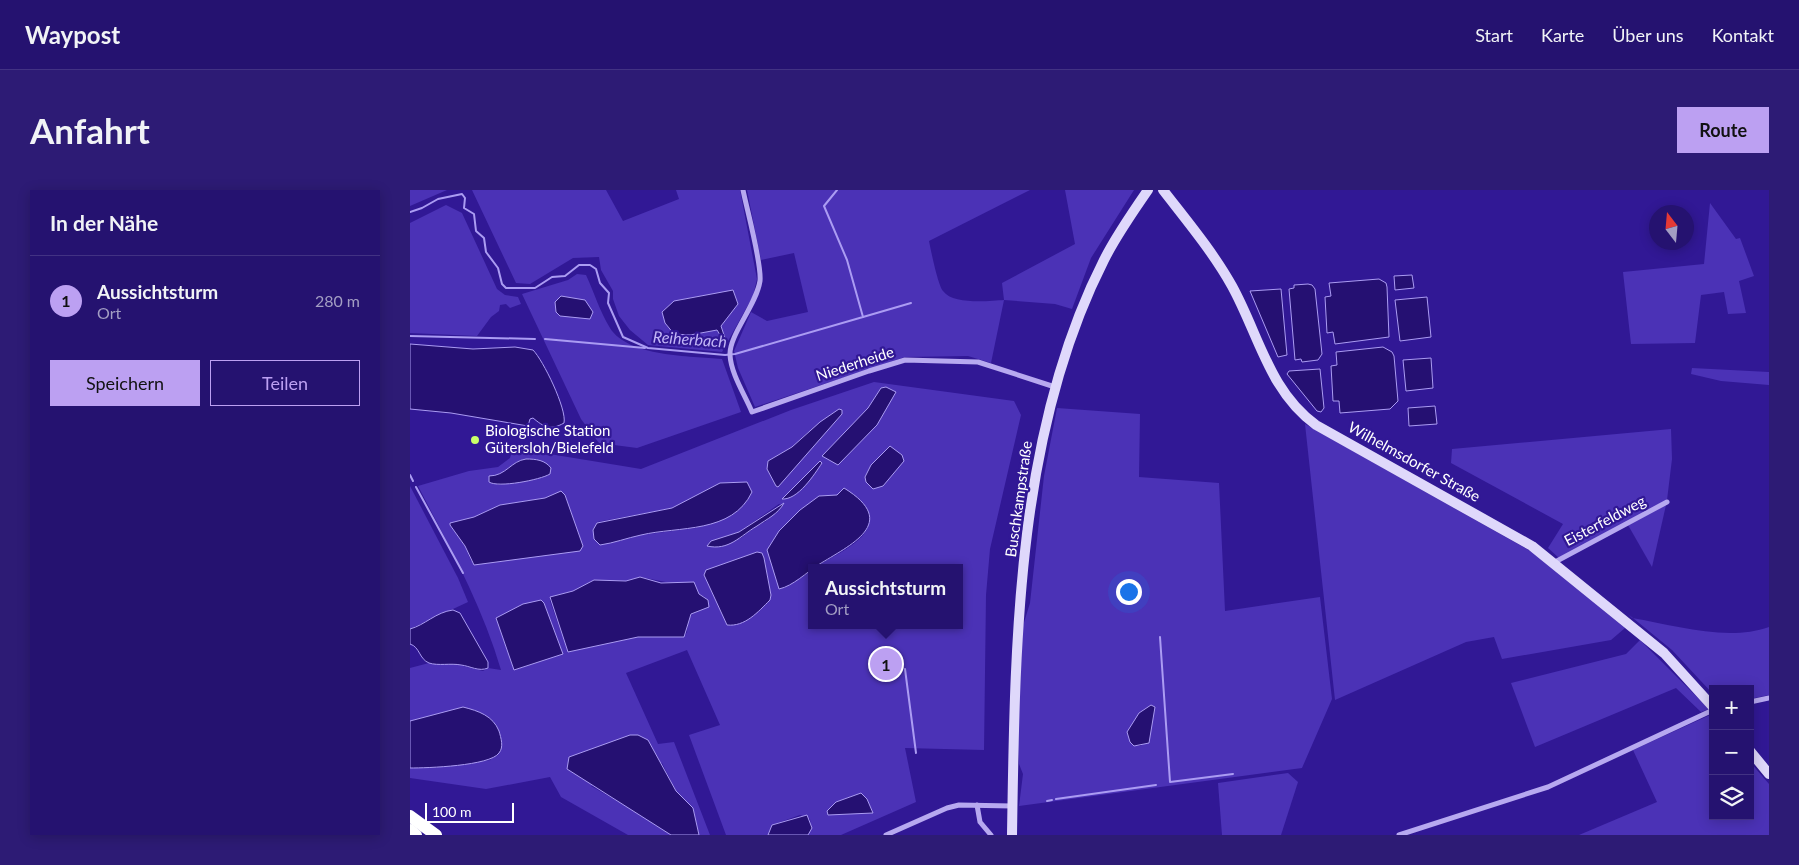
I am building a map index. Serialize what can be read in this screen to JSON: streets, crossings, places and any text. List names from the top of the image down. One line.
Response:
{"streets":{"street":["Niederheide","Wilhelmsdorfer Straße","Buschkampstraße","Eisterfeldweg"]},"crossings":[["Niederheide","Buschkampstraße"],["Wilhelmsdorfer Straße","Eisterfeldweg"]],"water":["Reiherbach"],"places":["Biologische Station Gütersloh/Bielefeld"],"scale_bar":"100 m","north":"top","page":{"header":"Waypost","nav":["Start","Karte","Über uns","Kontakt"],"buttons":["Route",["Speichern","Teilen"]],"title":"Anfahrt","heading":"In der Nähe","list":[{"mark":"1","name":"Aussichtsturm","note":"Ort","value":"280 m"}],"popup":["Aussichtsturm","Ort"],"pins":"1","map_buttons":["+","−"],"scale":"100 m"}}
